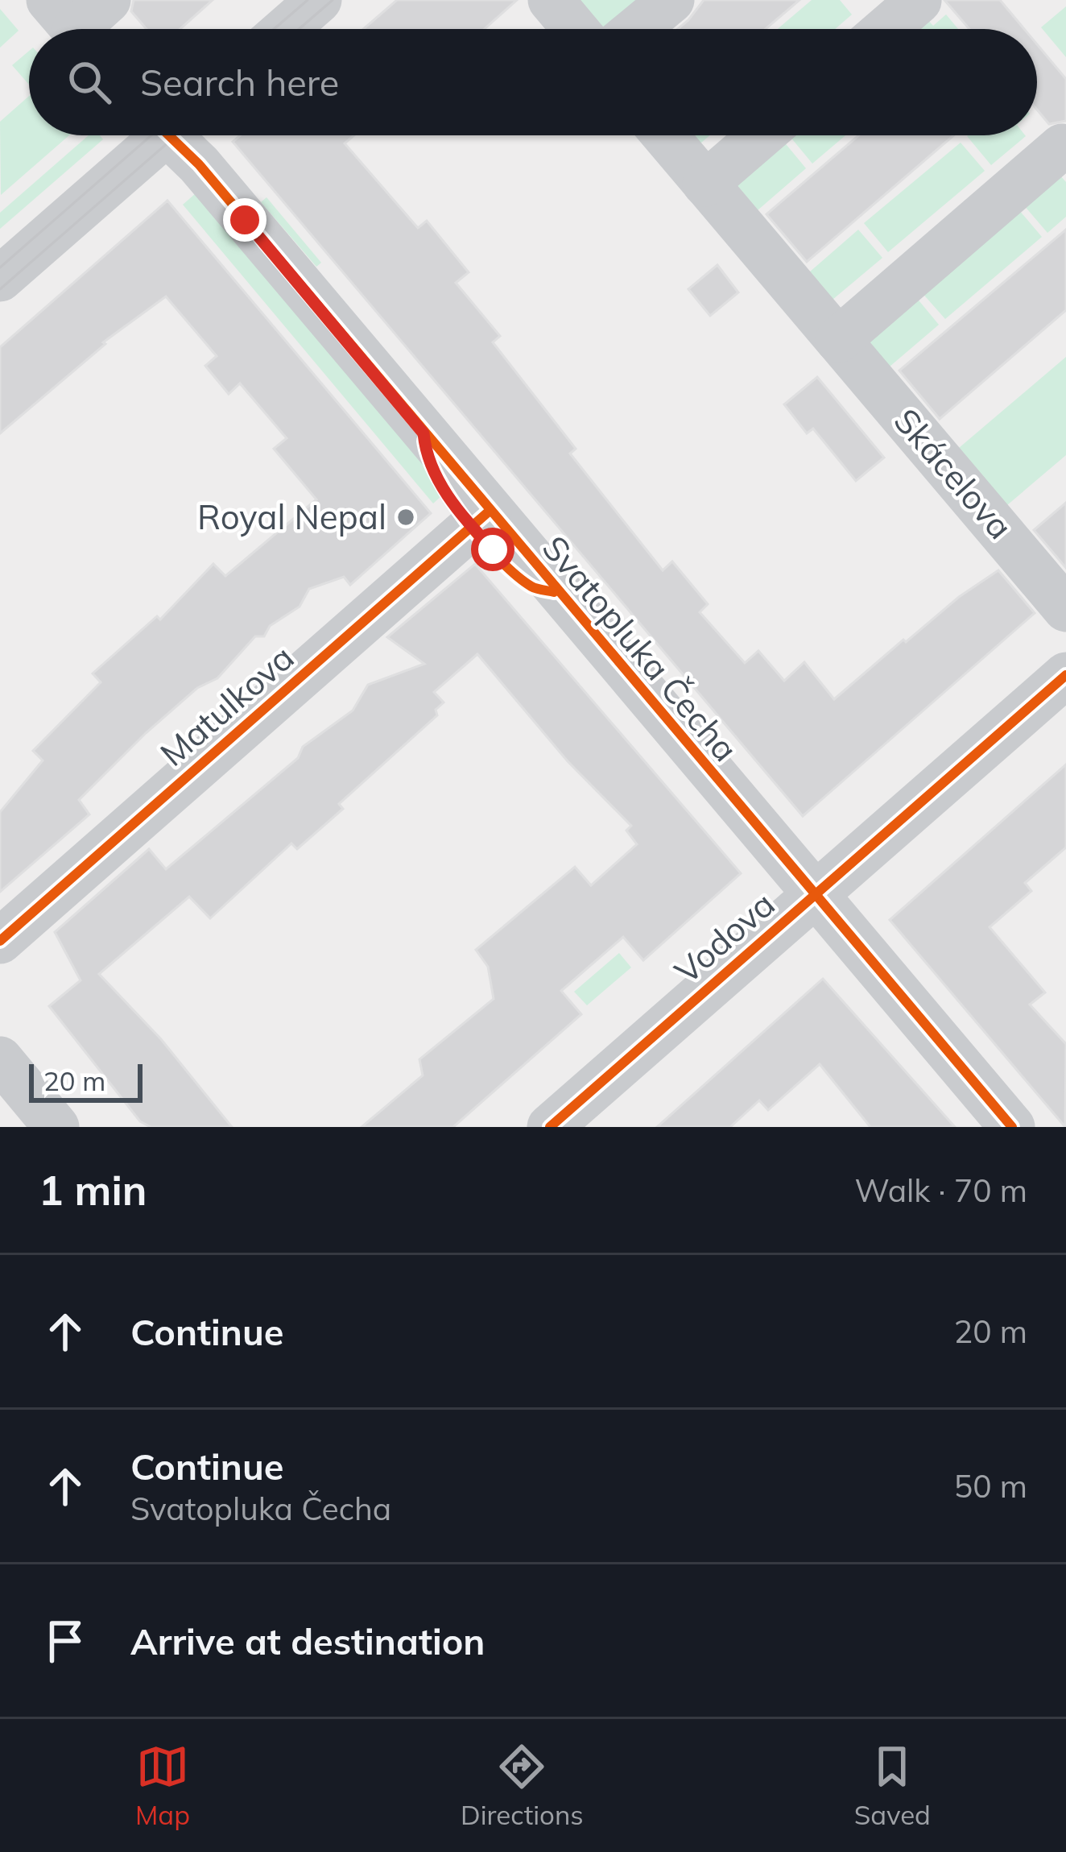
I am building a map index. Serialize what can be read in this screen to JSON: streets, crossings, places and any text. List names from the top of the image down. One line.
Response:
{"streets":{"street":["Skácelova","Svatopluka Čecha","Matulkova","Vodova"]},"crossings":[["Svatopluka Čecha","Matulkova"],["Svatopluka Čecha","Vodova"]],"places":["Royal Nepal"],"scale_bar":"20 m","page":{"search":"Search here","scale":"20 m","heading":["1 min","Walk · 70 m"],"list":[["Continue","20 m"],["Continue","Svatopluka Čecha","50 m"],"Arrive at destination"],"nav":["Map","Directions","Saved"]}}
